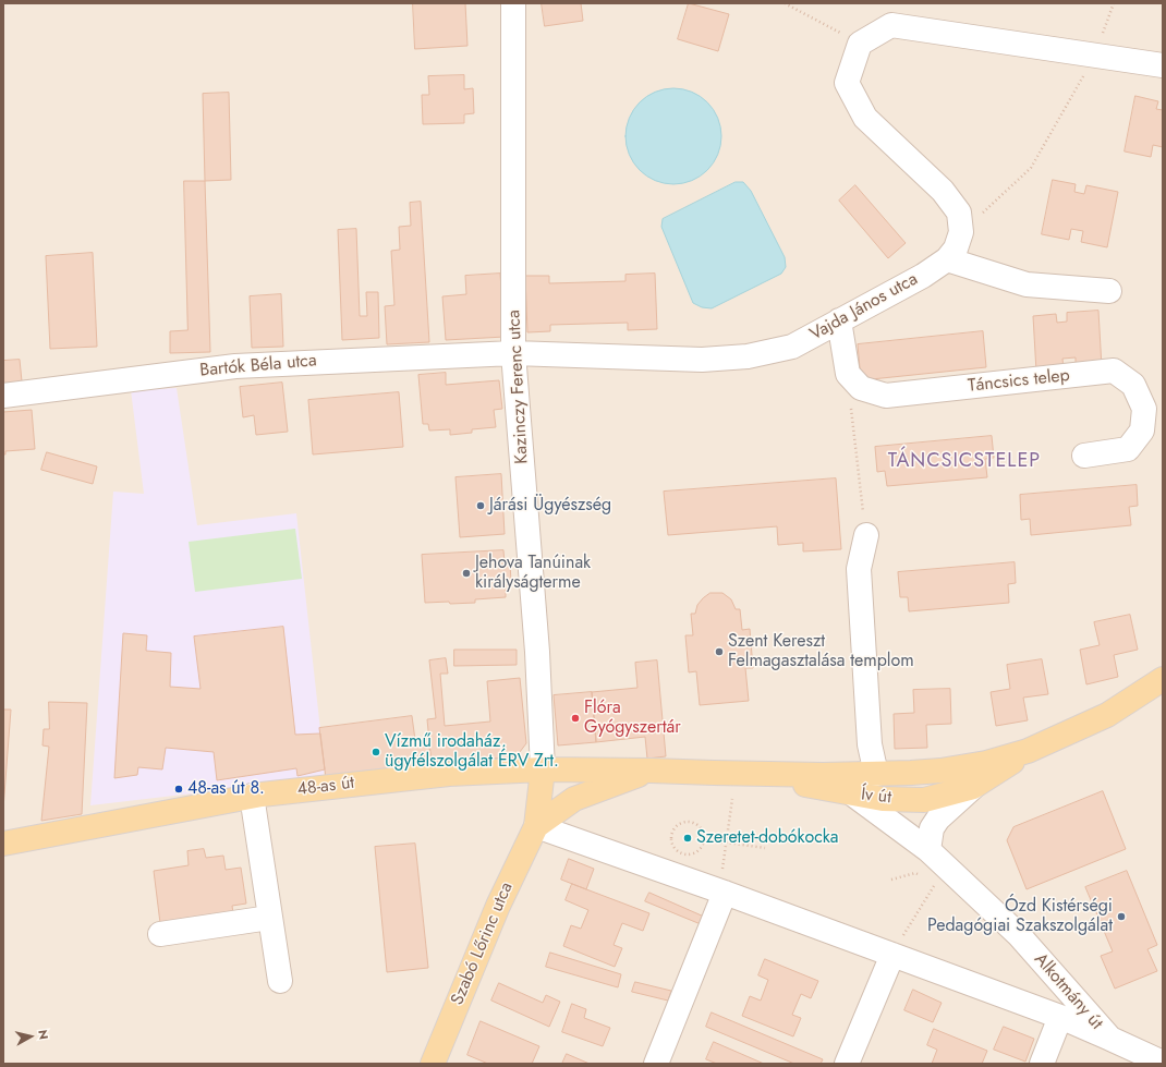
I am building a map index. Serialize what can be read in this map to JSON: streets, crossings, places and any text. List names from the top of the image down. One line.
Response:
{"streets":{"main road":["48-as út","Ív út","Szabó Lőrinc utca"],"street":["Vajda János utca","Bartók Béla utca","Táncsics telep","Kazinczy Ferenc utca","Alkotmány út"]},"crossings":[["Vajda János utca","Bartók Béla utca"],["Vajda János utca","Kazinczy Ferenc utca"],["Bartók Béla utca","Kazinczy Ferenc utca"],["Kazinczy Ferenc utca","48-as út"],["Kazinczy Ferenc utca","Szabó Lőrinc utca"],["48-as út","Ív út"],["48-as út","Szabó Lőrinc utca"],["Ív út","Szabó Lőrinc utca"],["Ív út","Alkotmány út"]],"districts":["TÁNCSICSTELEP"],"places":["Járási Ügyészség","Jehova Tanúinak királyságterme","Szent Kereszt Felmagasztalása templom","Flóra Gyógyszertár","Vízmű irodaház, ügyfélszolgálat ÉRV Zrt.","48-as út 8.","Szeretet-dobókocka","Ózd Kistérségi Pedagógiai Szakszolgálat"],"north":"right"}
